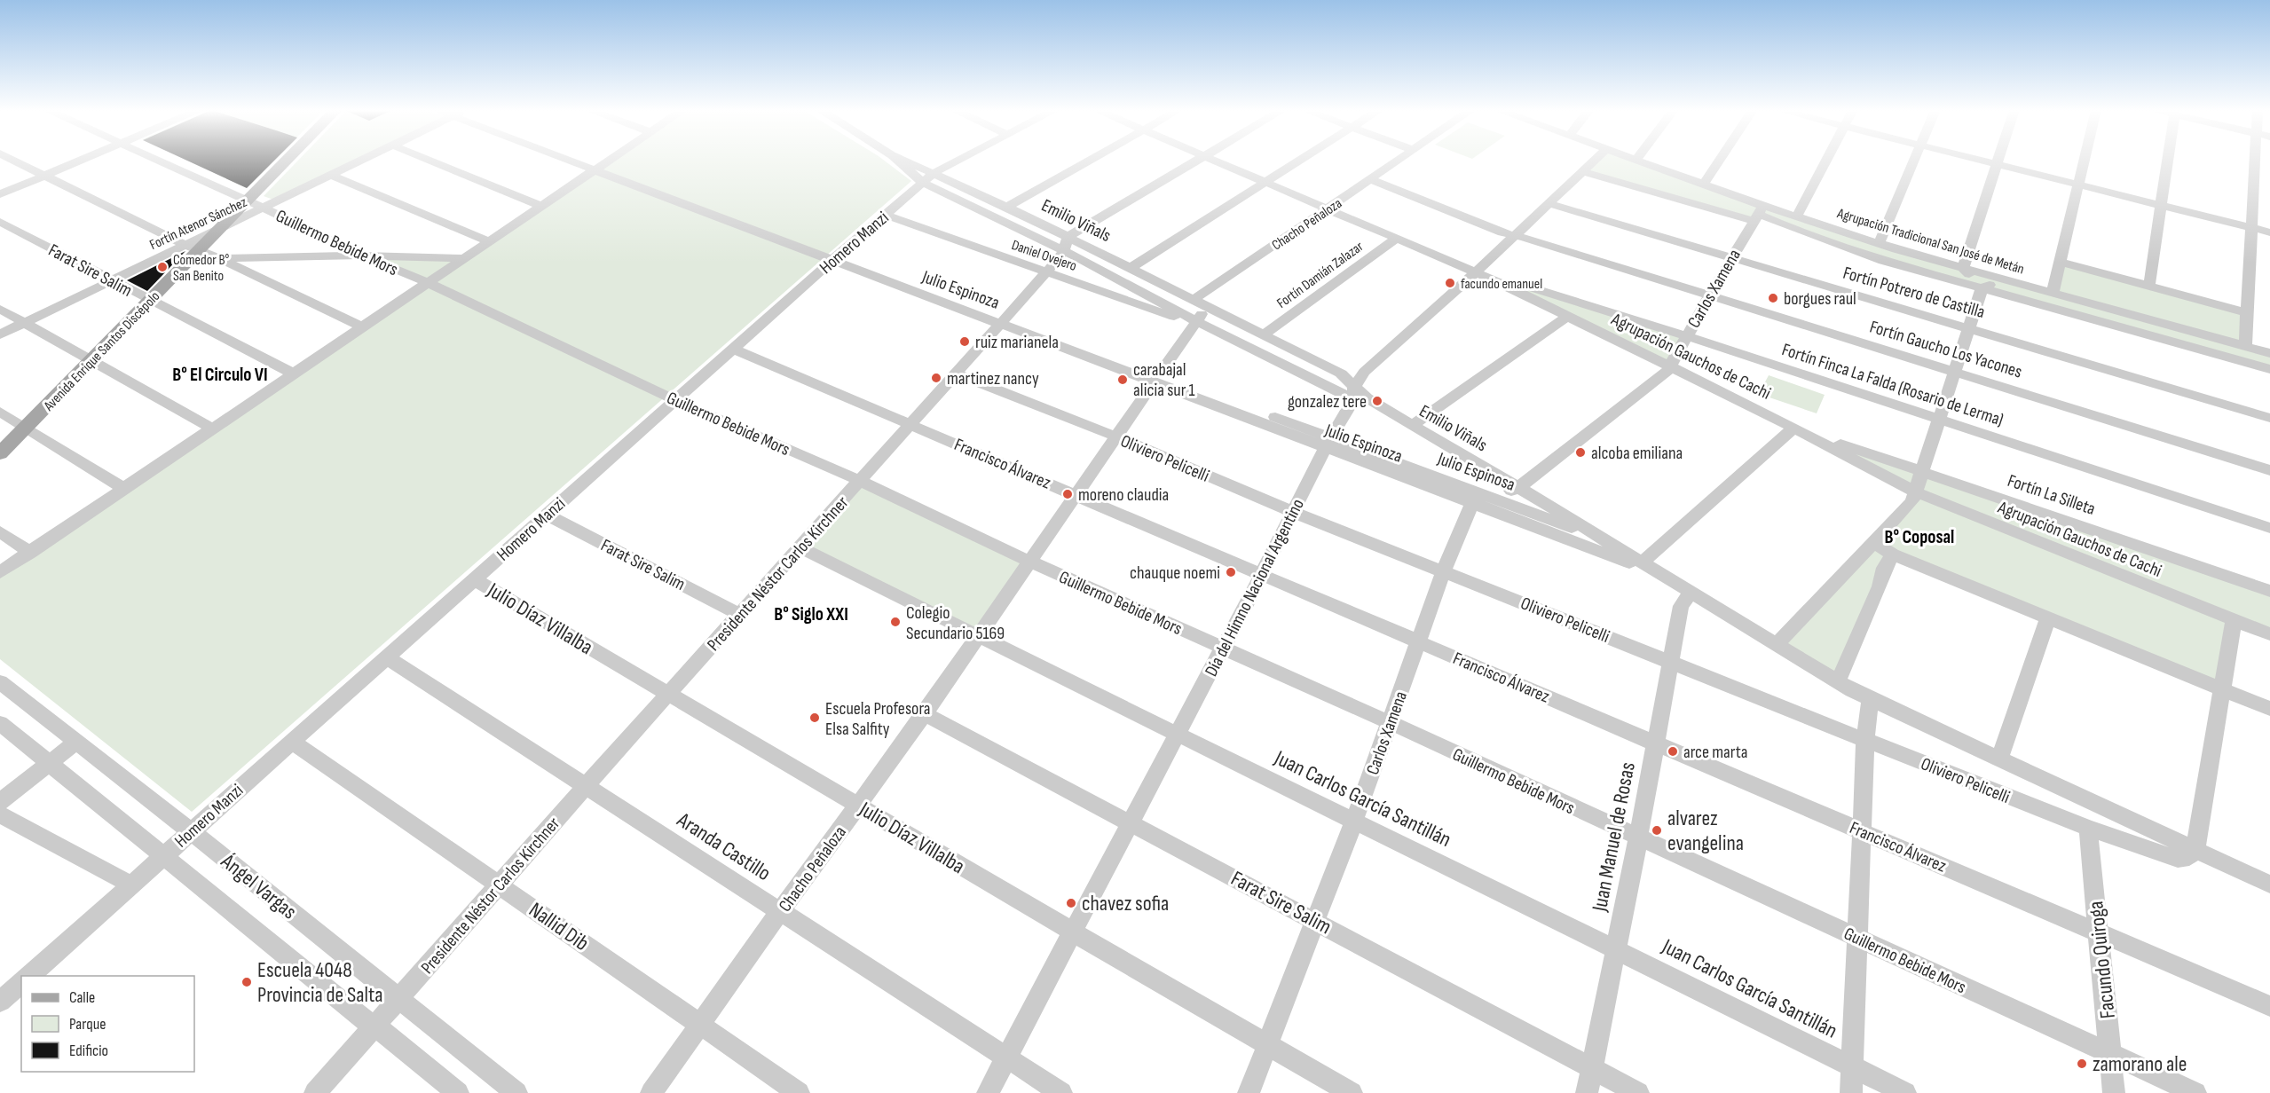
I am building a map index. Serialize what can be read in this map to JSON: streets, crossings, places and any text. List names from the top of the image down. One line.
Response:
{"streets":{"main road":["Avenida Enrique Santos Discépolo"],"street":["Emilio Viñals","Fortín Atenor Sánchez","Chacho Peñaloza","Agrupación Tradicional San José de Metán","Guillermo Bebide Mors","Homero Manzi","Daniel Ovejero","Farat Sire Salim","Fortín Damián Zalazar","Carlos Xamena","Julio Espinoza","Fortín Potrero de Castilla","Fortín Gaucho Los Yacones","Agrupación Gauchos de Cachi","Fortín Finca La Falda (Rosario de Lerma)","Oliviero Pelicelli","Francisco Álvarez","Julio Espinosa","Fortín La Silleta","Presidente Néstor Carlos Kirchner","Día del Himno Nacional Argentino","Julio Díaz Villalba","Juan Carlos García Santillán","Juan Manuel de Rosas","Aranda Castillo","Ángel Vargas","Nallid Dib","Facundo Quiroga"]},"crossings":[["Emilio Viñals","Chacho Peñaloza"],["Emilio Viñals","Homero Manzi"],["Emilio Viñals","Daniel Ovejero"],["Emilio Viñals","Fortín Damián Zalazar"],["Emilio Viñals","Carlos Xamena"],["Emilio Viñals","Julio Espinosa"],["Emilio Viñals","Presidente Néstor Carlos Kirchner"],["Emilio Viñals","Día del Himno Nacional Argentino"],["Fortín Atenor Sánchez","Guillermo Bebide Mors"],["Fortín Atenor Sánchez","Farat Sire Salim"],["Fortín Atenor Sánchez","Avenida Enrique Santos Discépolo"],["Chacho Peñaloza","Guillermo Bebide Mors"],["Chacho Peñaloza","Daniel Ovejero"],["Chacho Peñaloza","Farat Sire Salim"],["Chacho Peñaloza","Julio Espinoza"],["Chacho Peñaloza","Fortín Gaucho Los Yacones"],["Chacho Peñaloza","Agrupación Gauchos de Cachi"],["Chacho Peñaloza","Oliviero Pelicelli"],["Chacho Peñaloza","Francisco Álvarez"],["Chacho Peñaloza","Julio Díaz Villalba"],["Chacho Peñaloza","Juan Carlos García Santillán"],["Chacho Peñaloza","Aranda Castillo"],["Chacho Peñaloza","Nallid Dib"],["Agrupación Tradicional San José de Metán","Carlos Xamena"],["Guillermo Bebide Mors","Homero Manzi"],["Guillermo Bebide Mors","Carlos Xamena"],["Guillermo Bebide Mors","Avenida Enrique Santos Discépolo"],["Guillermo Bebide Mors","Presidente Néstor Carlos Kirchner"],["Guillermo Bebide Mors","Día del Himno Nacional Argentino"],["Guillermo Bebide Mors","Juan Manuel de Rosas"],["Guillermo Bebide Mors","Facundo Quiroga"],["Homero Manzi","Daniel Ovejero"],["Homero Manzi","Farat Sire Salim"],["Homero Manzi","Julio Espinoza"],["Homero Manzi","Francisco Álvarez"],["Homero Manzi","Julio Díaz Villalba"],["Homero Manzi","Aranda Castillo"],["Homero Manzi","Ángel Vargas"],["Homero Manzi","Nallid Dib"],["Daniel Ovejero","Presidente Néstor Carlos Kirchner"],["Farat Sire Salim","Carlos Xamena"],["Farat Sire Salim","Avenida Enrique Santos Discépolo"],["Farat Sire Salim","Presidente Néstor Carlos Kirchner"],["Farat Sire Salim","Día del Himno Nacional Argentino"],["Farat Sire Salim","Juan Manuel de Rosas"],["Fortín Damián Zalazar","Agrupación Gauchos de Cachi"],["Carlos Xamena","Fortín Potrero de Castilla"],["Carlos Xamena","Fortín Gaucho Los Yacones"],["Carlos Xamena","Agrupación Gauchos de Cachi"],["Carlos Xamena","Fortín Finca La Falda (Rosario de Lerma)"],["Carlos Xamena","Oliviero Pelicelli"],["Carlos Xamena","Francisco Álvarez"],["Carlos Xamena","Julio Espinosa"],["Carlos Xamena","Julio Díaz Villalba"],["Carlos Xamena","Juan Carlos García Santillán"],["Julio Espinoza","Julio Espinosa"],["Julio Espinoza","Presidente Néstor Carlos Kirchner"],["Julio Espinoza","Día del Himno Nacional Argentino"],["Fortín Potrero de Castilla","Día del Himno Nacional Argentino"],["Fortín Gaucho Los Yacones","Día del Himno Nacional Argentino"],["Agrupación Gauchos de Cachi","Fortín Finca La Falda (Rosario de Lerma)"],["Agrupación Gauchos de Cachi","Fortín La Silleta"],["Agrupación Gauchos de Cachi","Día del Himno Nacional Argentino"],["Oliviero Pelicelli","Presidente Néstor Carlos Kirchner"],["Oliviero Pelicelli","Día del Himno Nacional Argentino"],["Oliviero Pelicelli","Juan Manuel de Rosas"],["Oliviero Pelicelli","Facundo Quiroga"],["Francisco Álvarez","Presidente Néstor Carlos Kirchner"],["Francisco Álvarez","Día del Himno Nacional Argentino"],["Francisco Álvarez","Juan Manuel de Rosas"],["Francisco Álvarez","Facundo Quiroga"],["Julio Espinosa","Día del Himno Nacional Argentino"],["Presidente Néstor Carlos Kirchner","Julio Díaz Villalba"],["Presidente Néstor Carlos Kirchner","Juan Carlos García Santillán"],["Presidente Néstor Carlos Kirchner","Aranda Castillo"],["Presidente Néstor Carlos Kirchner","Ángel Vargas"],["Presidente Néstor Carlos Kirchner","Nallid Dib"],["Día del Himno Nacional Argentino","Julio Díaz Villalba"],["Día del Himno Nacional Argentino","Juan Carlos García Santillán"],["Día del Himno Nacional Argentino","Aranda Castillo"],["Juan Carlos García Santillán","Juan Manuel de Rosas"]],"districts":["B° El Circulo VI","B° Coposal","B° Siglo XXI"],"places":["Comedor B° San Benito","facundo emanuel","borgues raul","ruiz marianela","martinez nancy","carabajal alicia sur 1","gonzalez tere","alcoba emiliana","moreno claudia","chauque noemi","Colegio Secundario 5169","Escuela Profesora Elsa Salfity","arce marta","alvarez evangelina","chavez sofia","Escuela 4048 Provincia de Salta","zamorano ale"],"legend":["Calle","Parque","Edificio"]}
